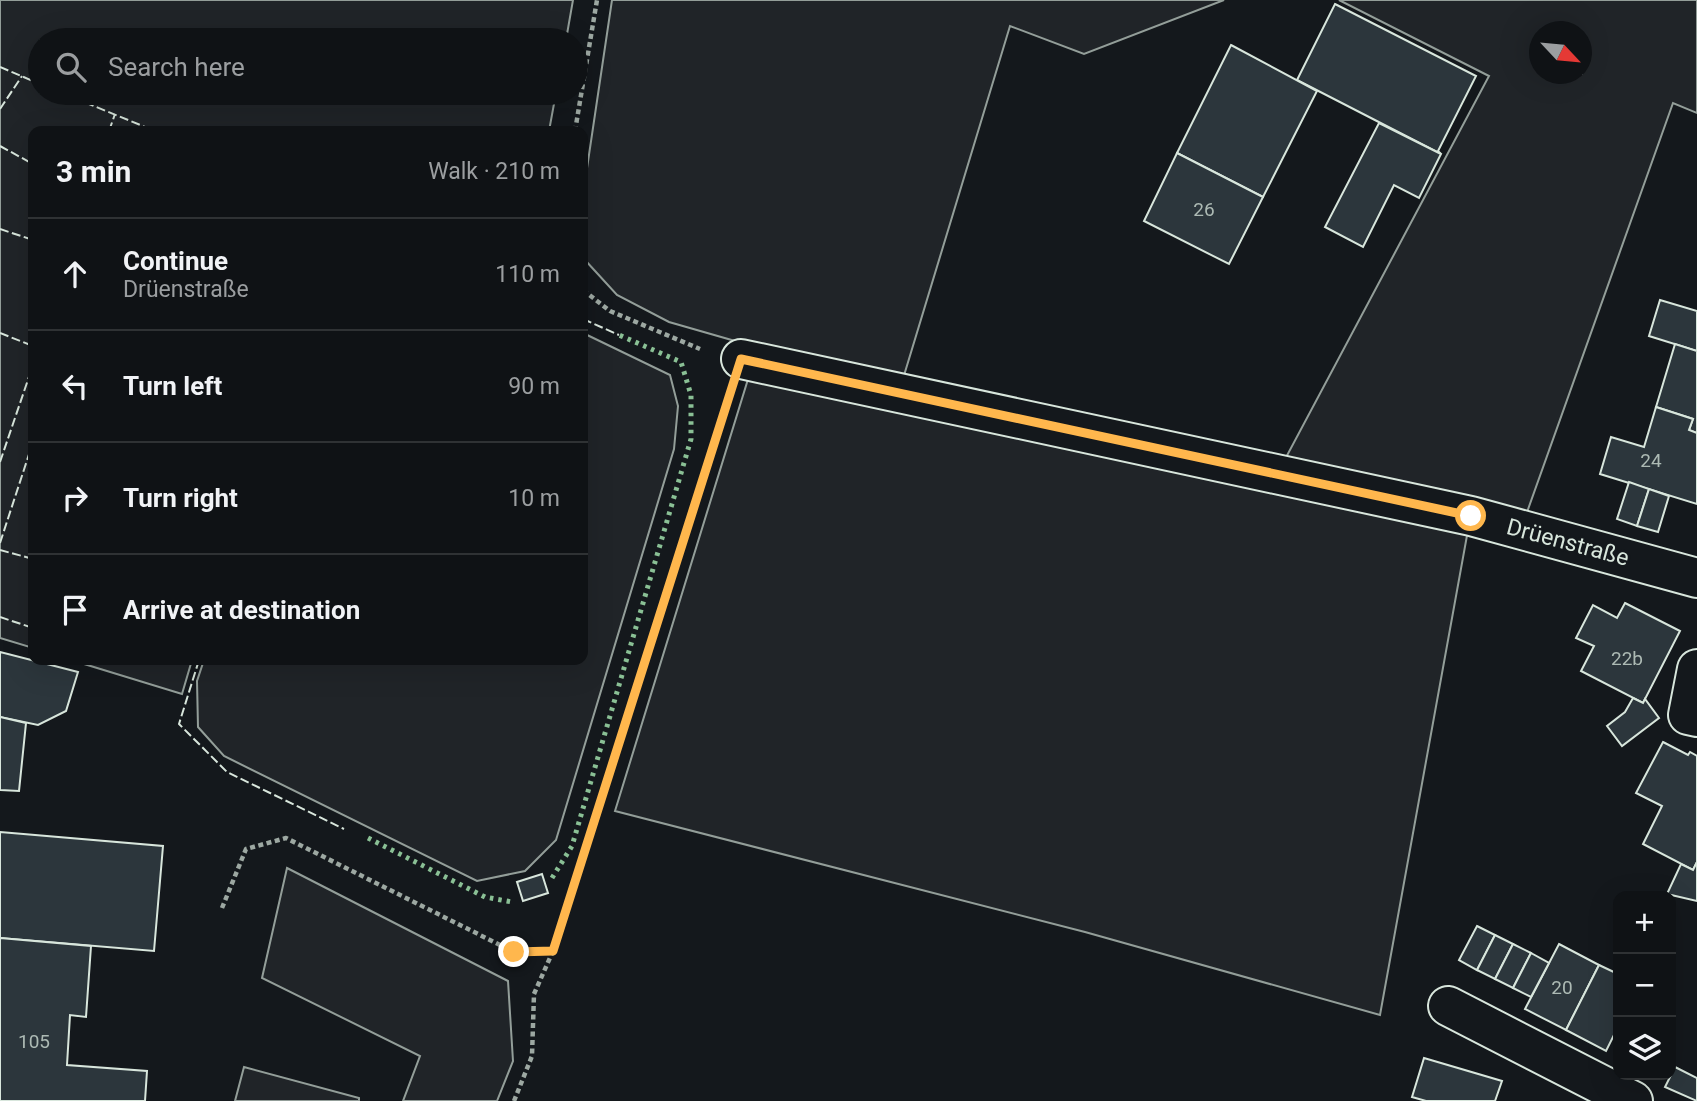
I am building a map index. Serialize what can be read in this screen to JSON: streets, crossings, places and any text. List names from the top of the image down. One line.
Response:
{"streets":{"street":["Drüenstraße"]},"house_numbers":["26","24","22b","20","105"],"north":"bottom right","page":{"search":"Search here","heading":["3 min","Walk · 210 m"],"list":[["Continue","Drüenstraße","110 m"],["Turn left","90 m"],["Turn right","10 m"],"Arrive at destination"],"map_buttons":["+","−"]}}
